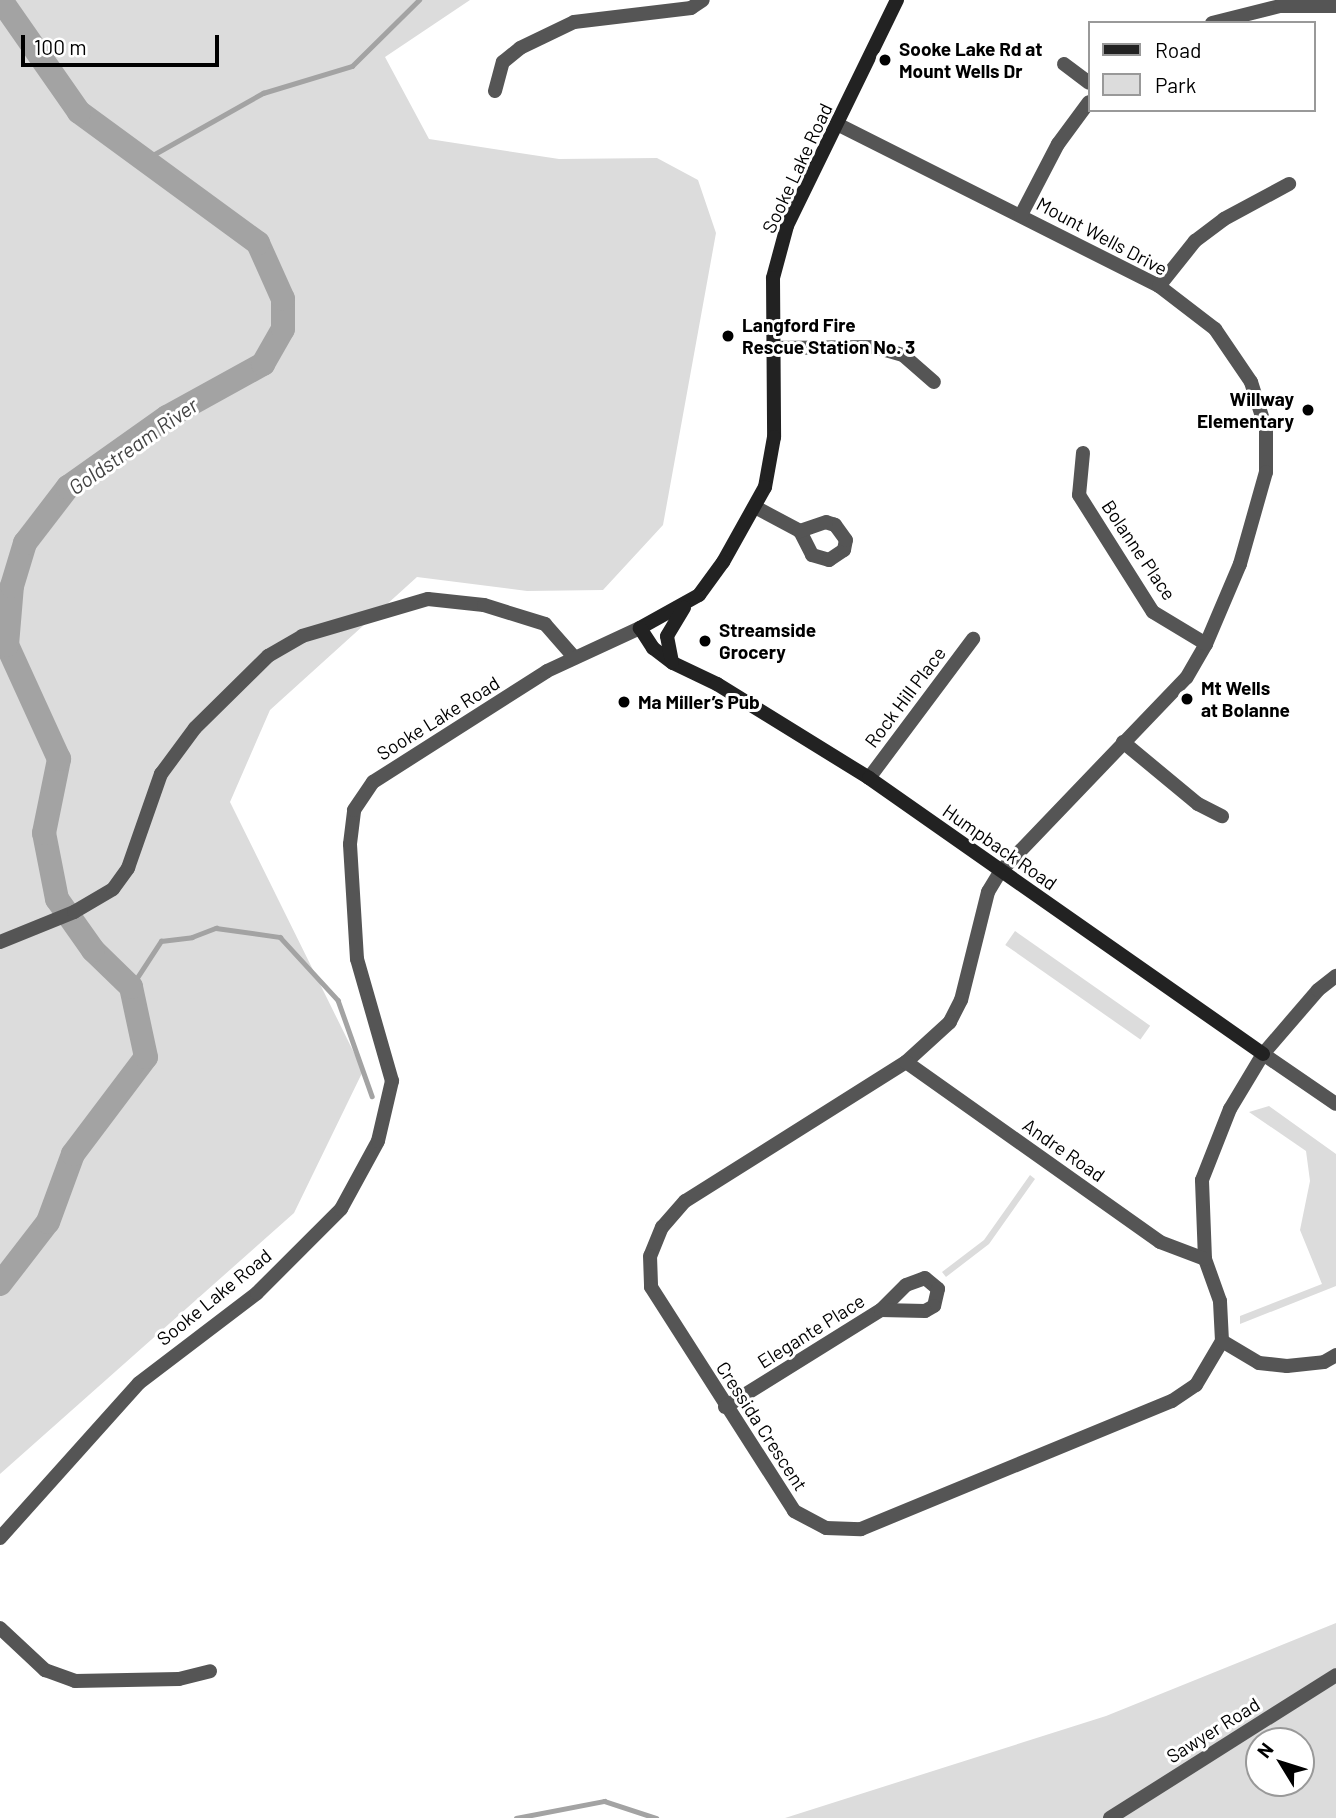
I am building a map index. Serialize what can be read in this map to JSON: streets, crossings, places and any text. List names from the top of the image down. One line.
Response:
{"streets":{"street":["Sooke Lake Road","Mount Wells Drive","Bolanne Place","Rock Hill Place","Humpback Road","Andre Road","Elegante Place","Cressida Crescent","Sawyer Road"]},"crossings":[["Sooke Lake Road","Mount Wells Drive"],["Sooke Lake Road","Humpback Road"],["Mount Wells Drive","Bolanne Place"],["Mount Wells Drive","Humpback Road"],["Mount Wells Drive","Cressida Crescent"],["Rock Hill Place","Humpback Road"],["Humpback Road","Cressida Crescent"],["Andre Road","Cressida Crescent"],["Elegante Place","Cressida Crescent"]],"water":["Goldstream River"],"places":["Sooke Lake Rd at Mount Wells Dr","Langford Fire Rescue Station No. 3","Willway Elementary","Streamside Grocery","Mt Wells at Bolanne","Ma Miller’s Pub"],"legend":["Road","Park"],"scale_bar":"100 m","north":"top left"}
